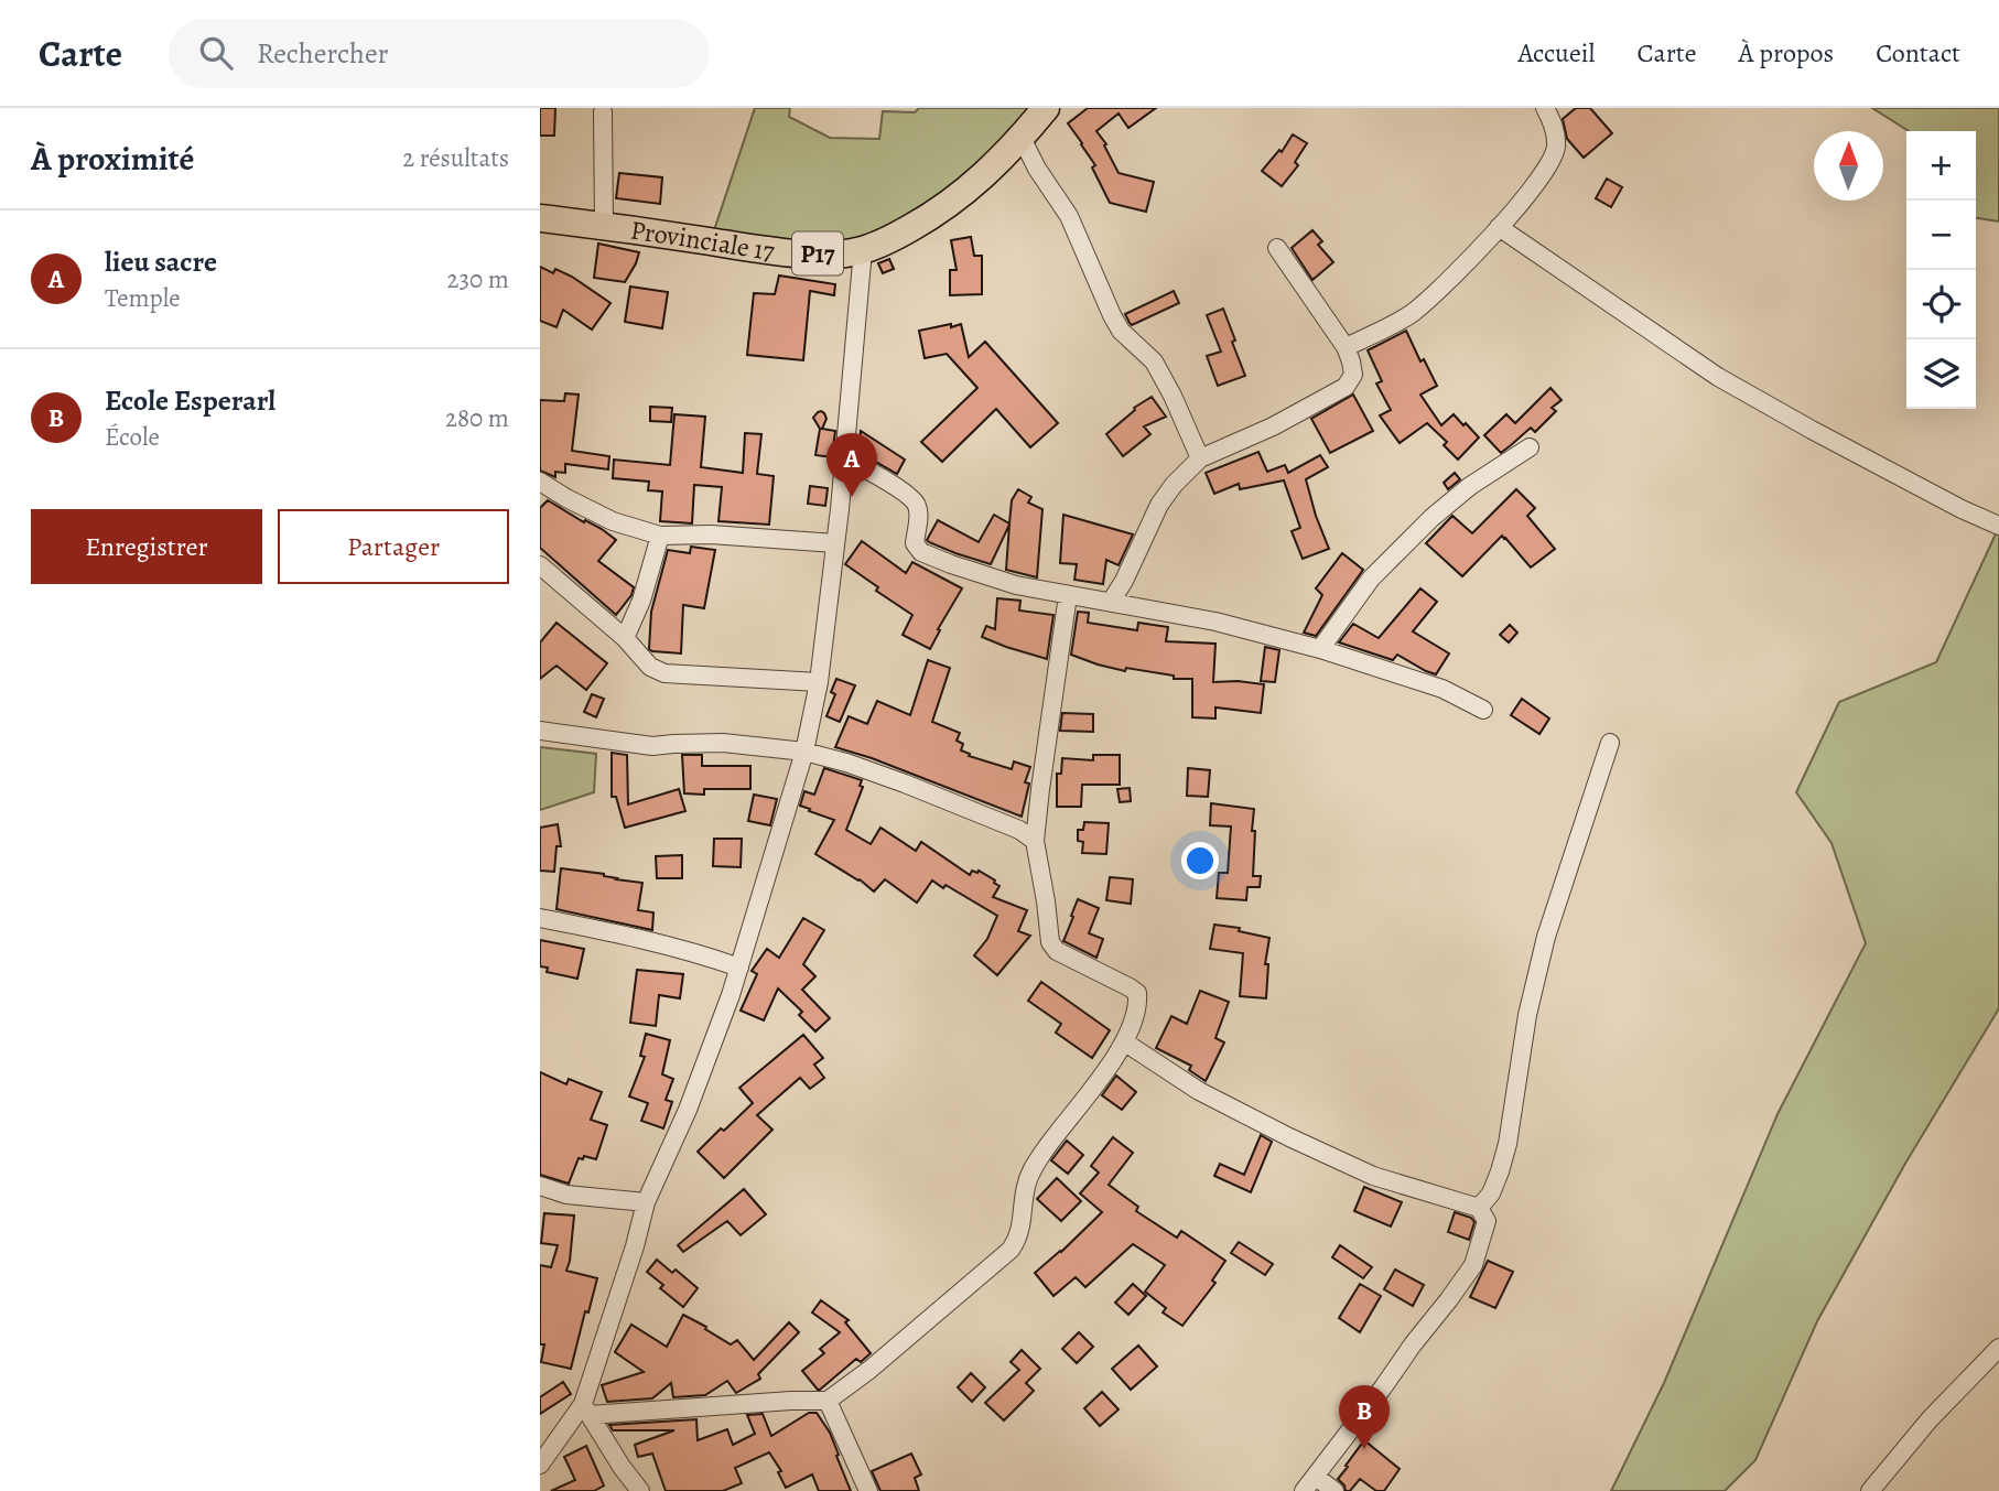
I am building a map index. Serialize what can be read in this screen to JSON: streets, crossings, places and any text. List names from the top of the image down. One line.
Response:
{"streets":{"main road":["Provinciale 17","P17"]},"north":"top","page":{"header":"Carte","search":"Rechercher","nav":["Accueil","Carte","À propos","Contact"],"heading":["À proximité","2 résultats"],"map_buttons":["+","−"],"list":[{"mark":"A","name":"lieu sacre","note":"Temple","value":"230 m"},{"mark":"B","name":"Ecole Esperarl","note":"École","value":"280 m"}],"pins":["A","B"],"buttons":["Enregistrer","Partager"]}}
